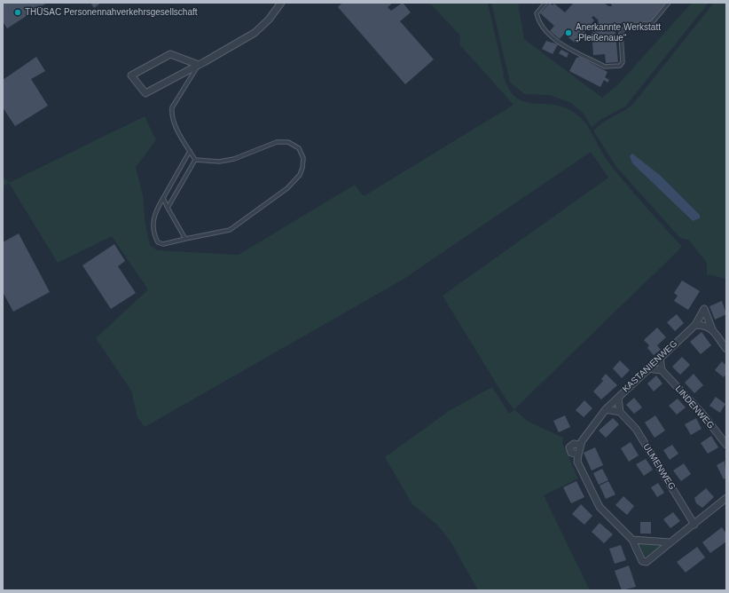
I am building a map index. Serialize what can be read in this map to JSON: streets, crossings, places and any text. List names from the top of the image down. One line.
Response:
{"streets":{"street":["KASTANIENWEG","LINDENWEG","ULMENWEG"]},"places":["THÜSAC Personennahverkehrsgesellschaft","Anerkannte Werkstatt „Pleißenaue“"]}
